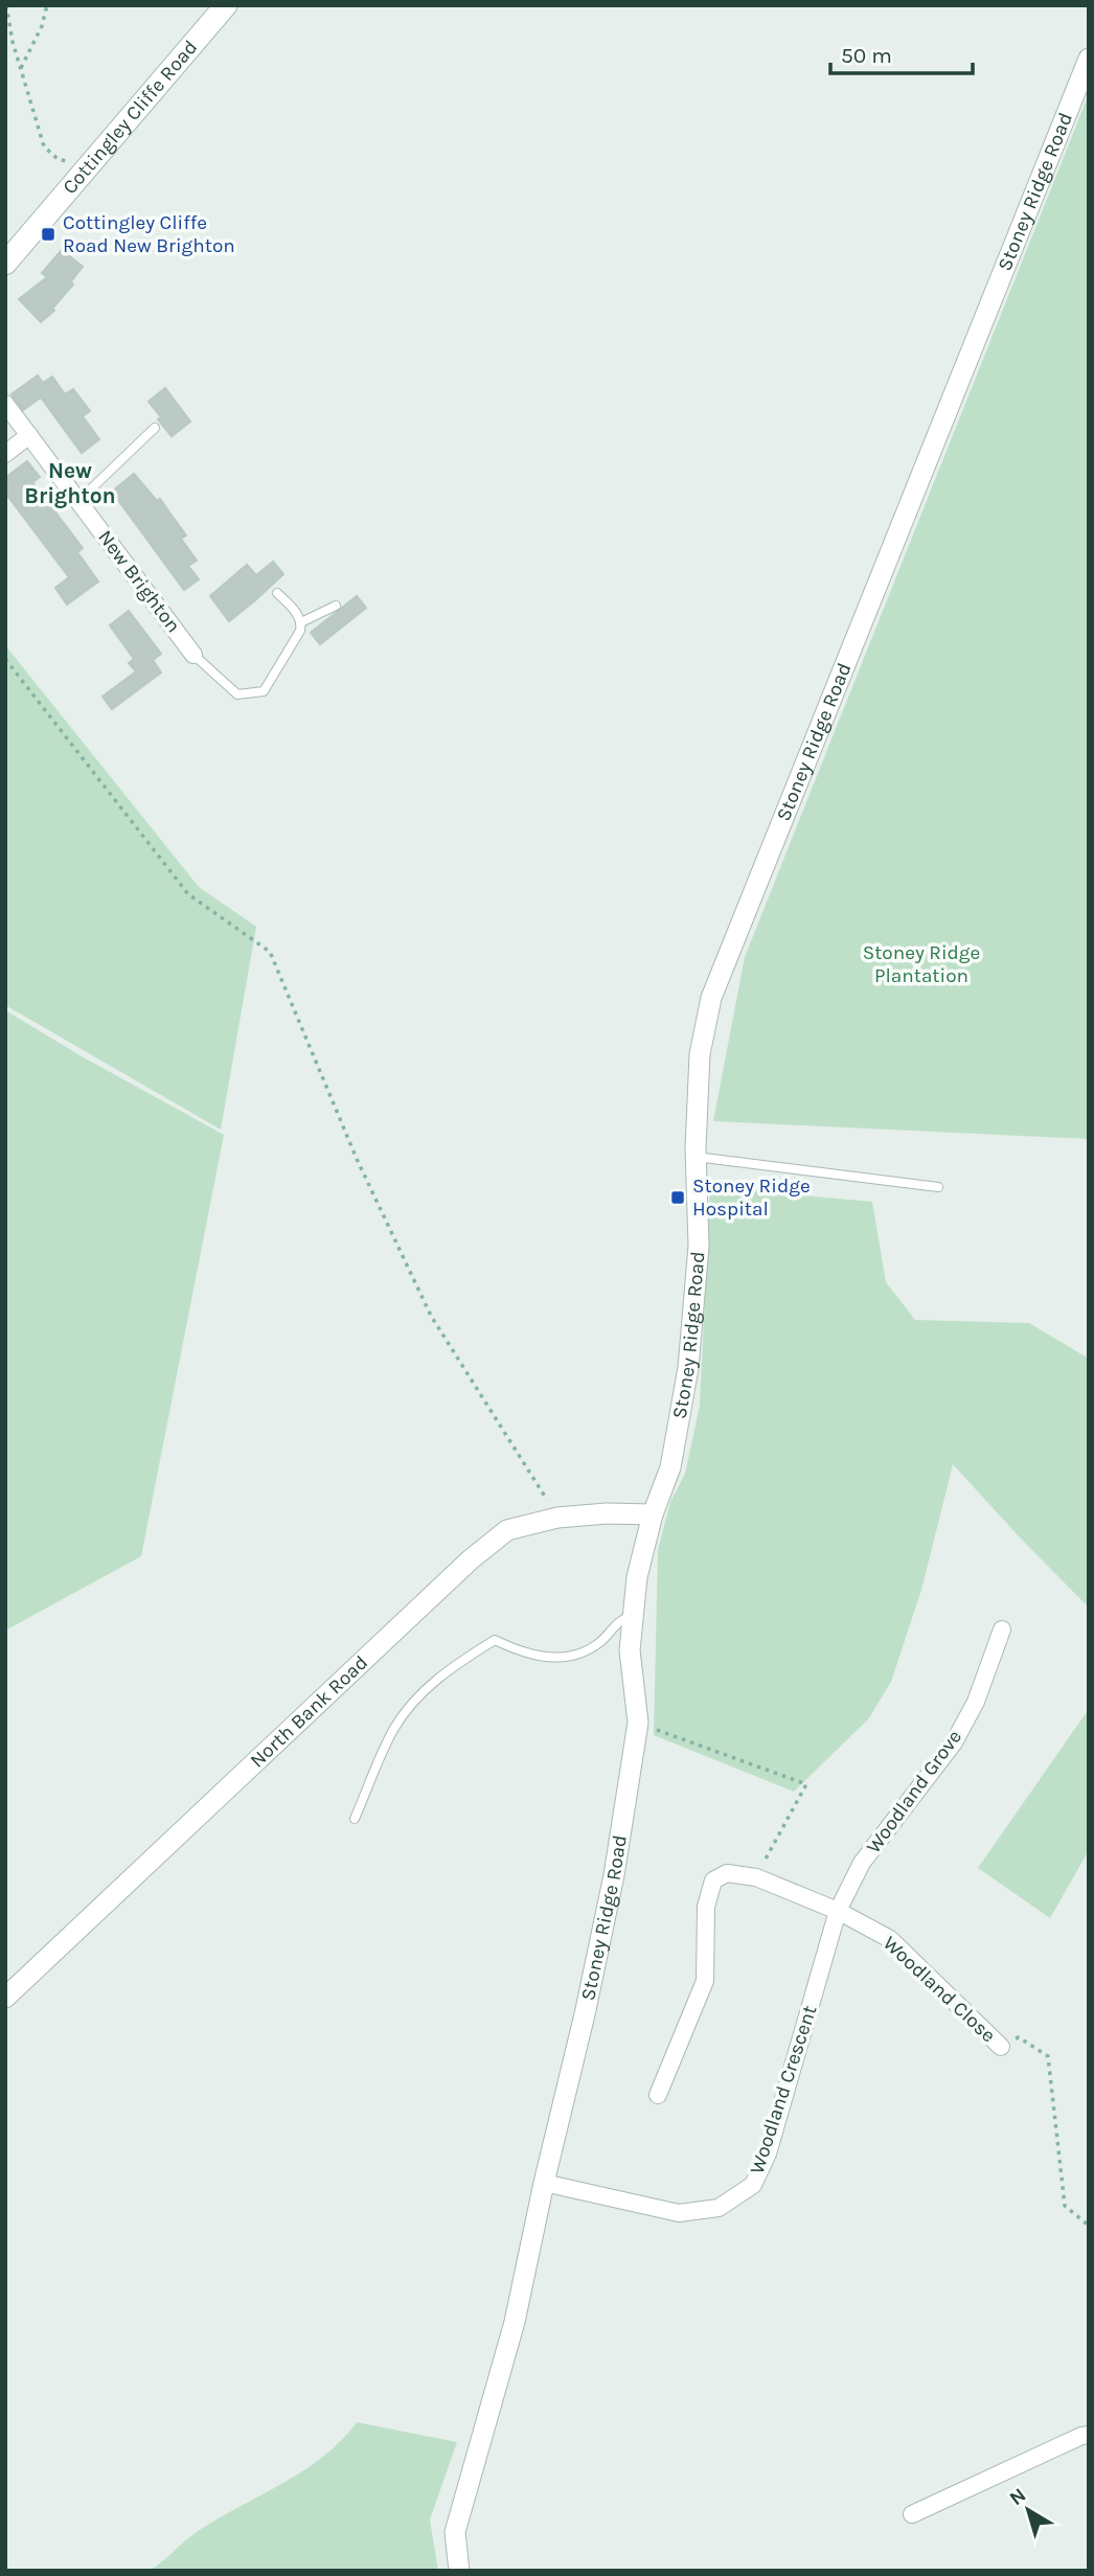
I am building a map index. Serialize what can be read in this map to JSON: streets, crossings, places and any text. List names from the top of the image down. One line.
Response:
{"streets":{"main road":["Cottingley Cliffe Road"],"street":["Stoney Ridge Road","New Brighton","North Bank Road","Woodland Grove","Woodland Close","Woodland Crescent"]},"crossings":[["Stoney Ridge Road","North Bank Road"],["Stoney Ridge Road","Woodland Crescent"],["Woodland Grove","Woodland Close"],["Woodland Grove","Woodland Crescent"],["Woodland Close","Woodland Crescent"]],"districts":["New Brighton"],"parks":["Stoney Ridge Plantation"],"places":{"transit":["Cottingley Cliffe Road New Brighton","Stoney Ridge Hospital"]},"scale_bar":"50 m","north":"top left"}
